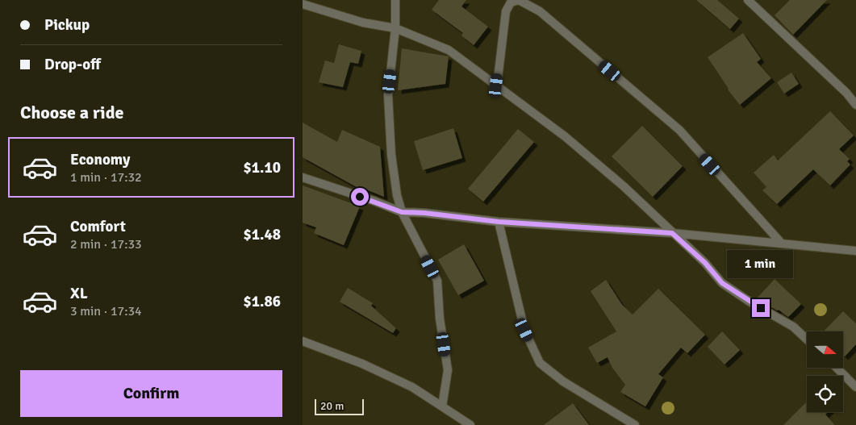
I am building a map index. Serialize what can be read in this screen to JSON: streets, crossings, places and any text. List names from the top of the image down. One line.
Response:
{"scale_bar":"20 m","north":"right","page":{"banner":["Pickup","Drop-off"],"heading":"Choose a ride","list":[{"name":"Economy","note":"1 min · 17:32","value":"$1.10"},{"name":"Comfort","note":"2 min · 17:33","value":"$1.48"},{"name":"XL","note":"3 min · 17:34","value":"$1.86"}],"bubble":"1 min","buttons":"Confirm","scale":"20 m"}}
